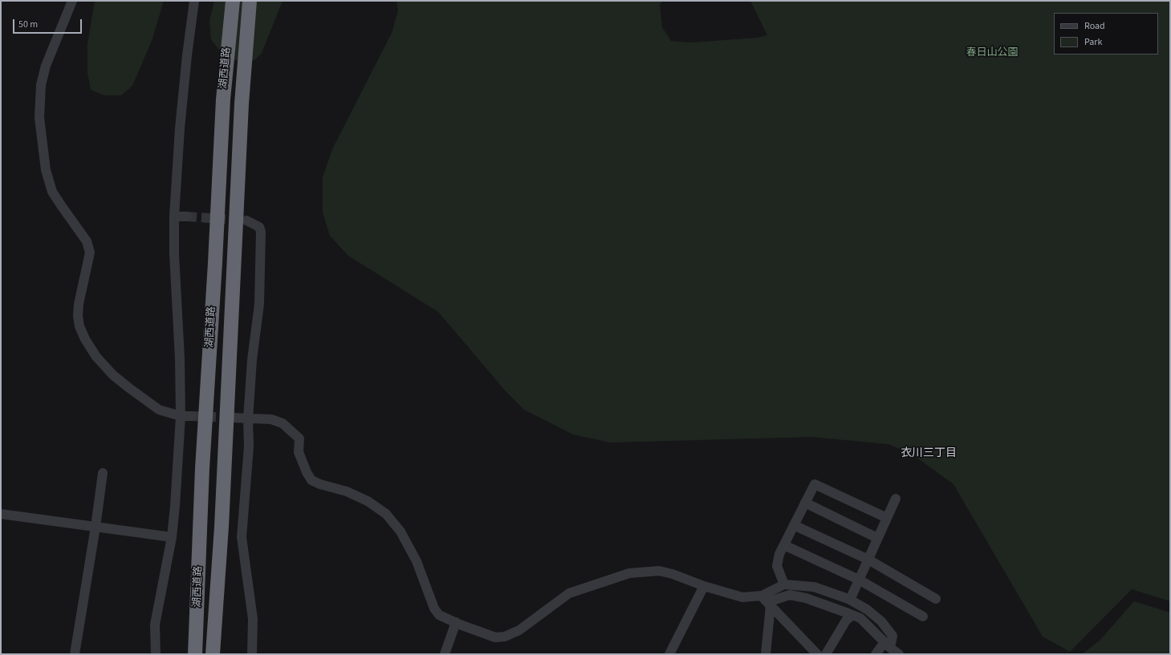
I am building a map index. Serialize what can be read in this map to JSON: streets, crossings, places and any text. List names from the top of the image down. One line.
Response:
{"streets":{"highway":["湖西道路"]},"districts":["衣川三丁目"],"parks":["春日山公園"],"legend":["Road","Park"],"scale_bar":"50 m"}
